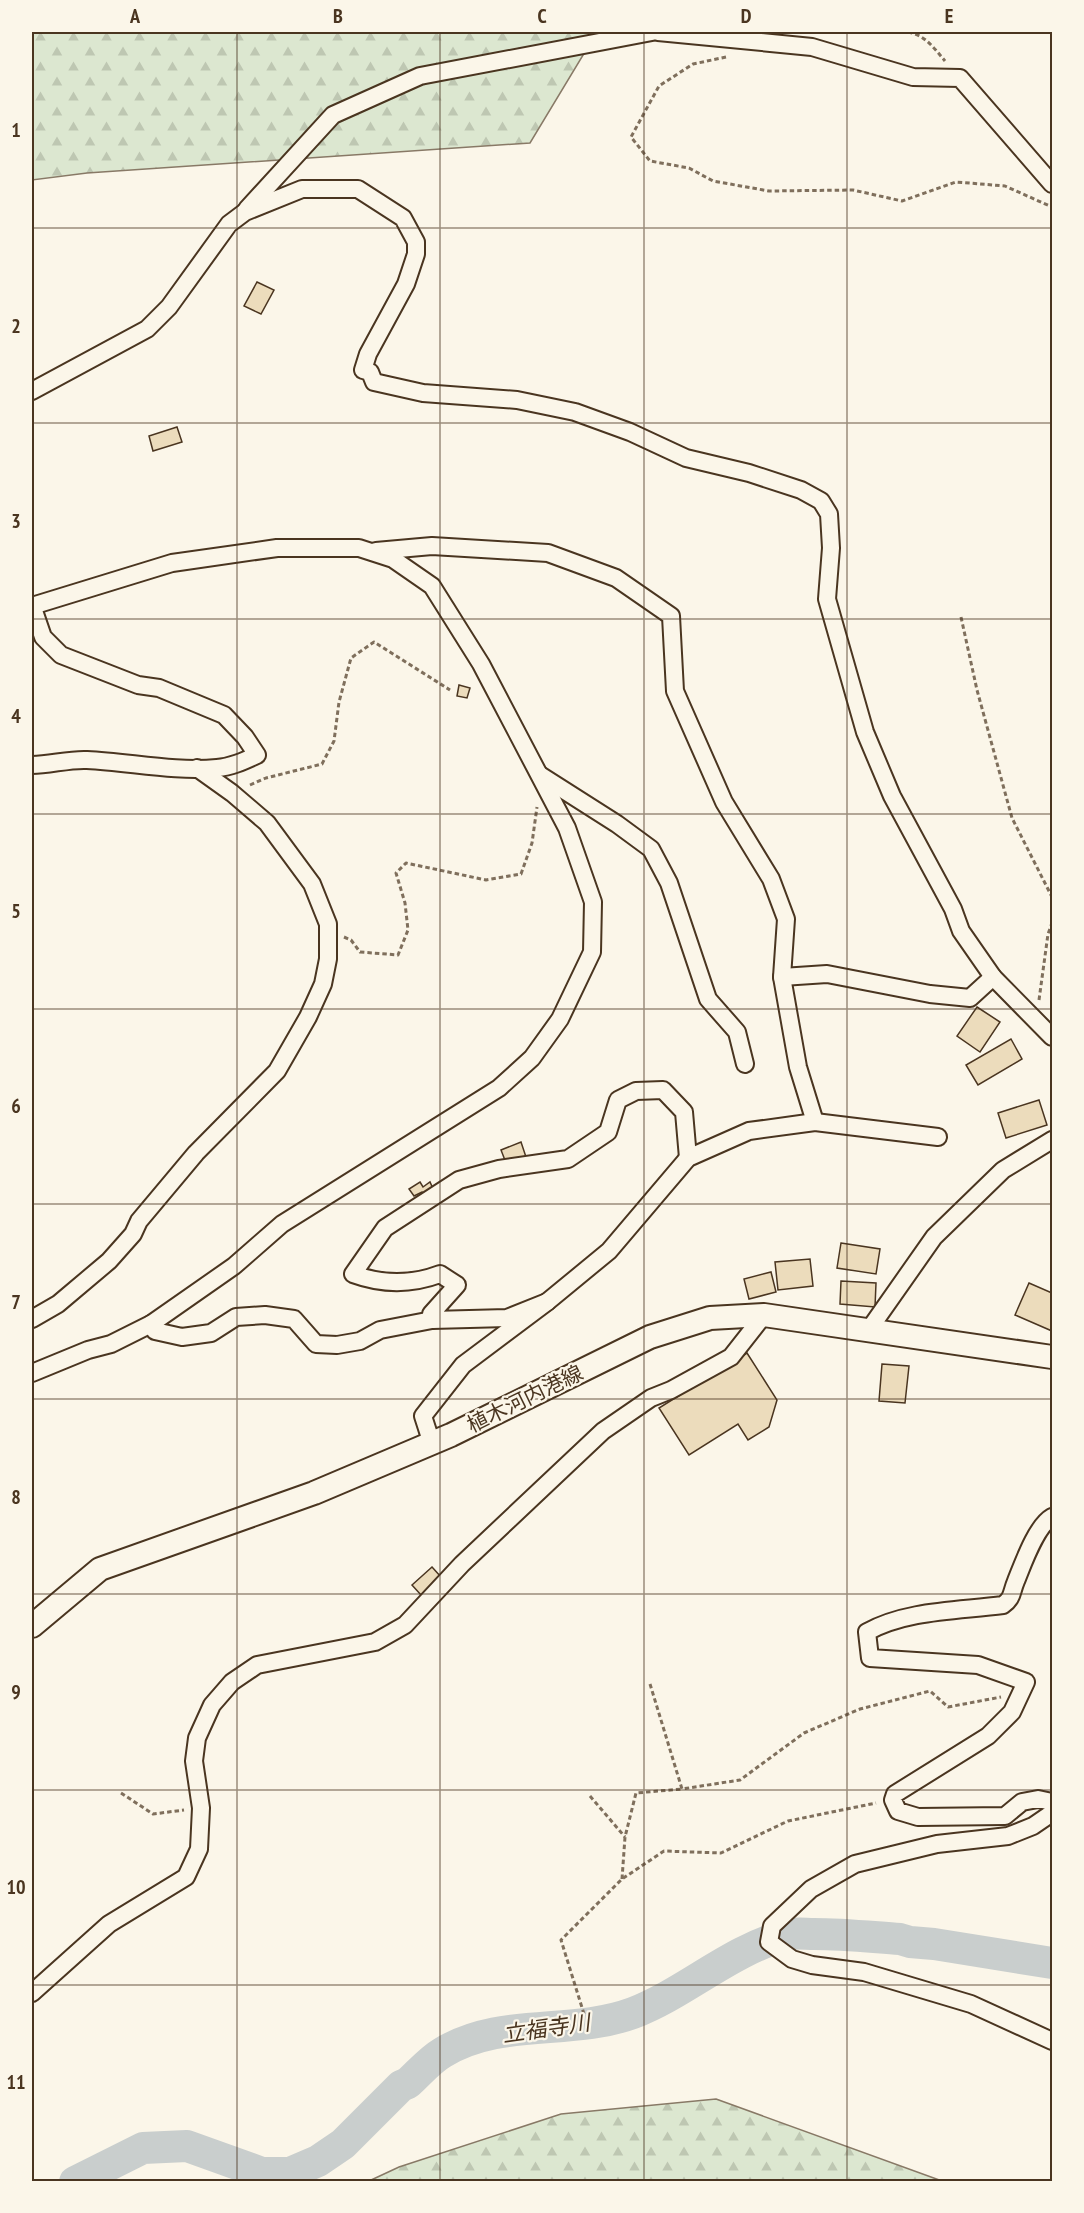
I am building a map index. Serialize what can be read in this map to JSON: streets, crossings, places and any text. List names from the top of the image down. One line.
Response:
{"streets":{"main road":["植木河内港線"]},"water":["立福寺川"],"grid":{"columns":["A","B","C","D","E"],"rows":["1","2","3","4","5","6","7","8","9","10","11"]}}
